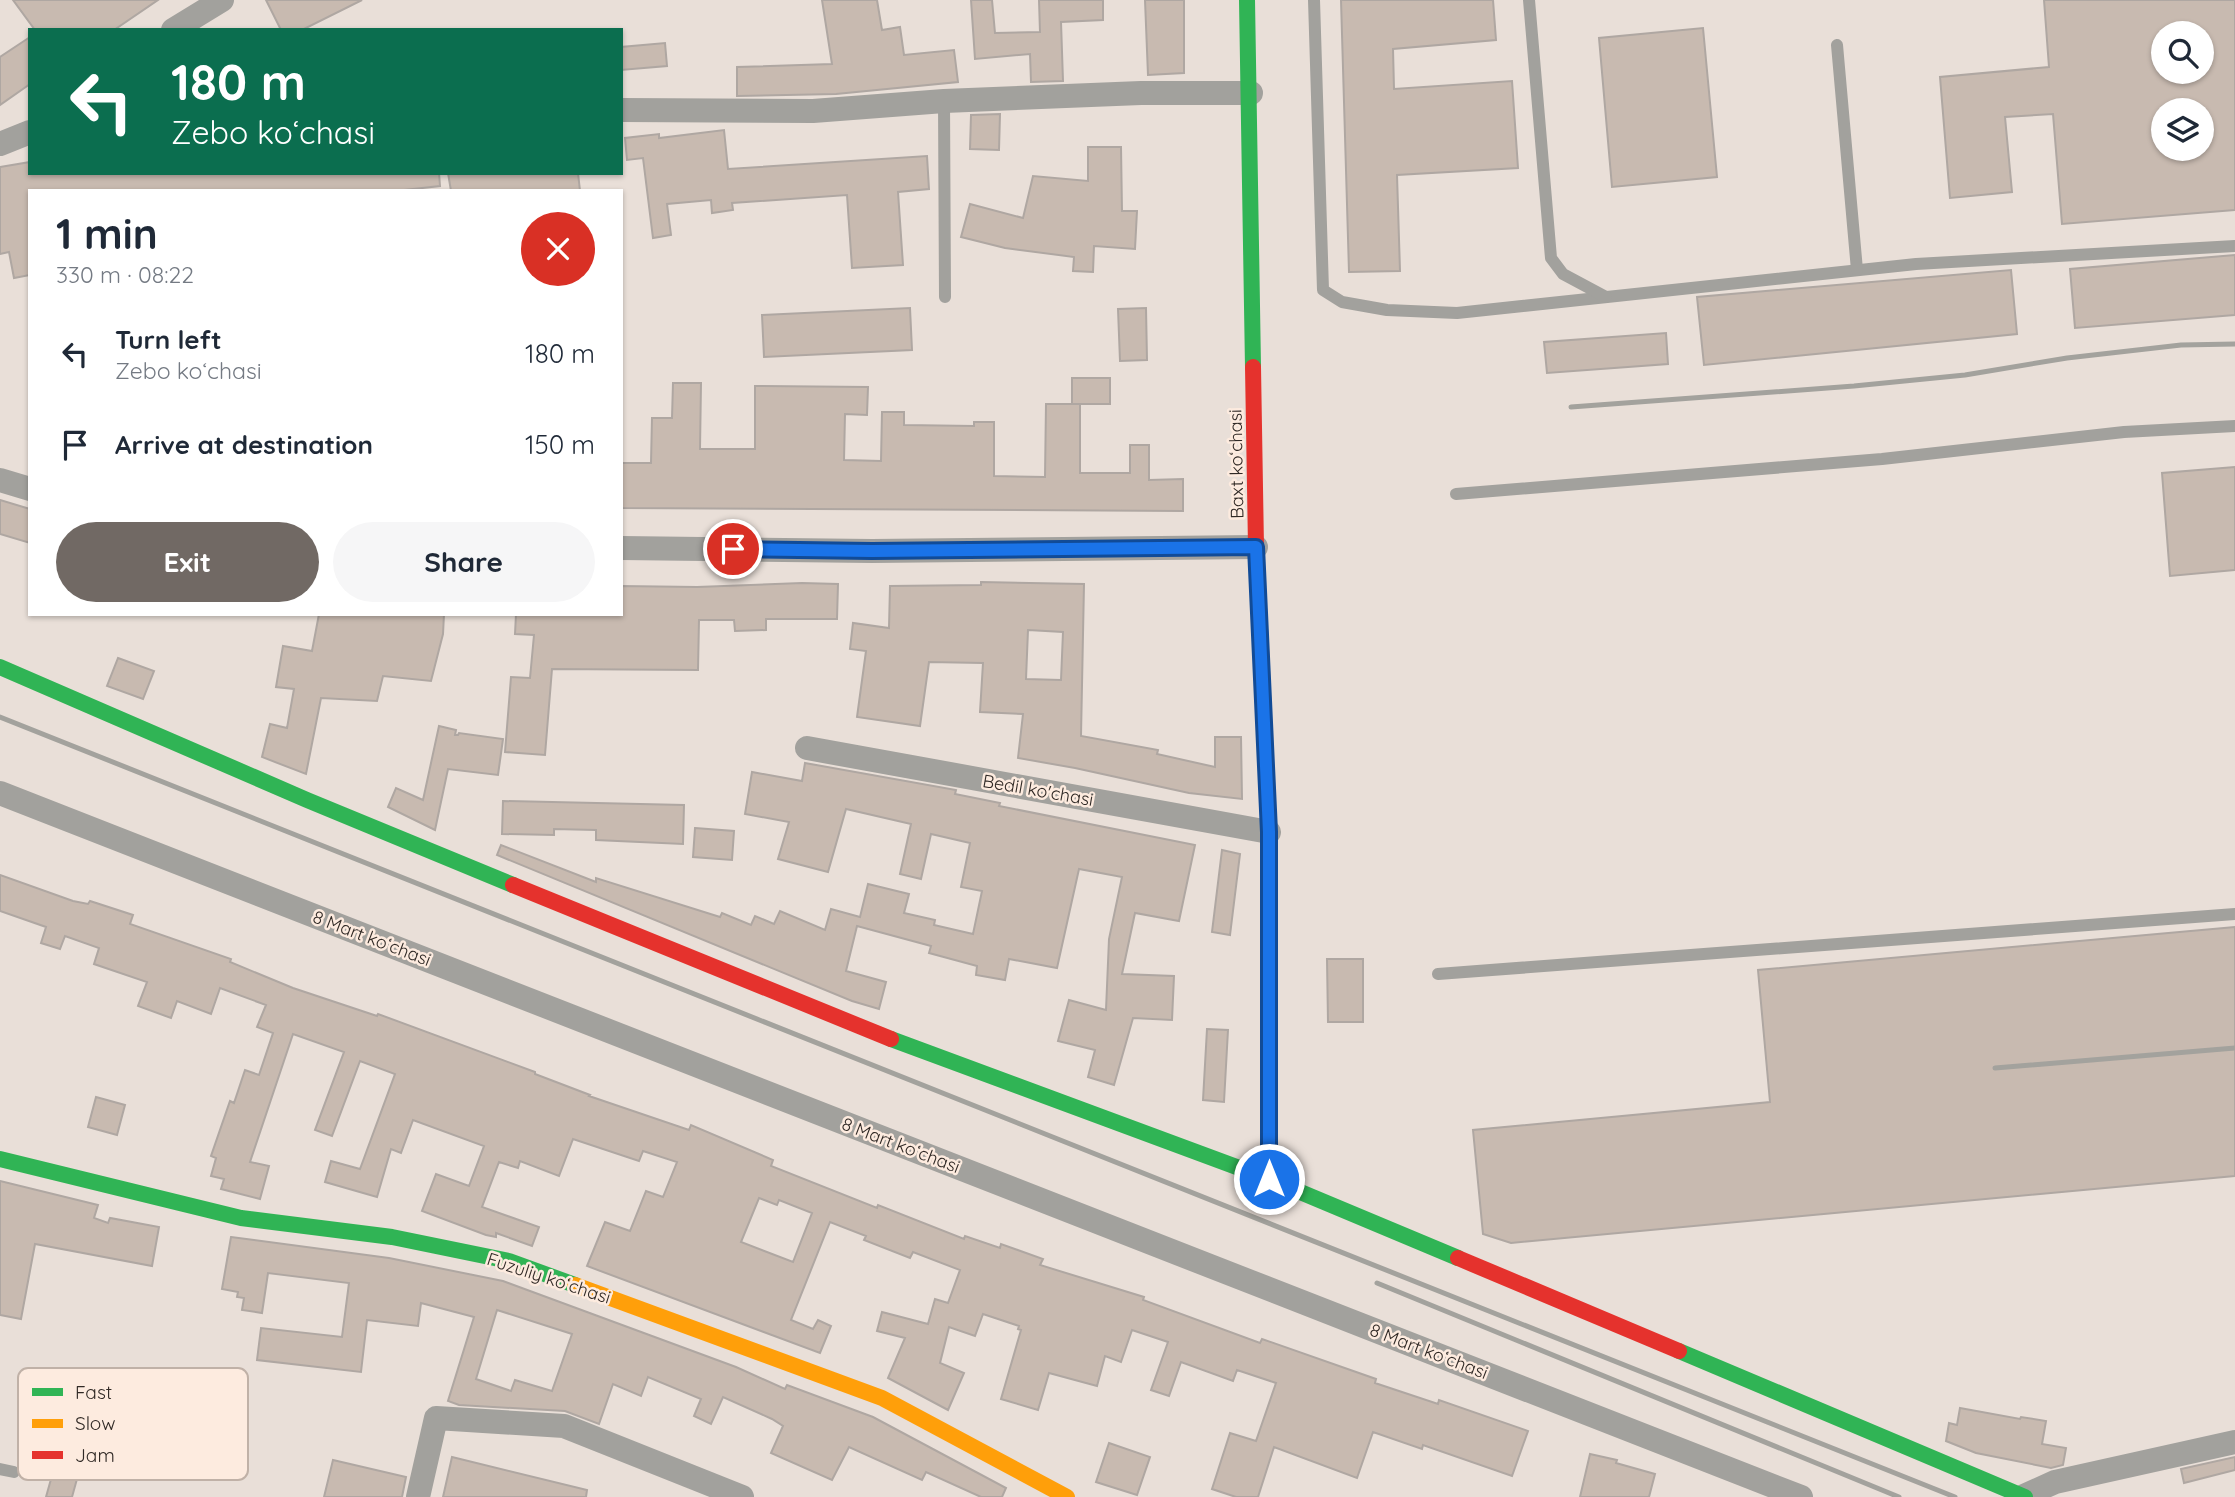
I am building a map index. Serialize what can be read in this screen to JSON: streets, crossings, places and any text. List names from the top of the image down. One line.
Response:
{"streets":{"street":["Baxt koʻchasi","Bedil ko'chasi","8 Mart koʻchasi","Fuzuliy koʻchasi"]},"crossings":[["Baxt koʻchasi","Bedil ko'chasi"]],"legend":["Fast","Slow","Jam"],"page":{"turn":["180 m","Zebo koʻchasi"],"heading":["1 min","330 m · 08:22"],"list":[{"name":"Turn left","note":"Zebo koʻchasi","value":"180 m"},{"name":"Arrive at destination","value":"150 m"}],"buttons":["Exit","Share"]}}
